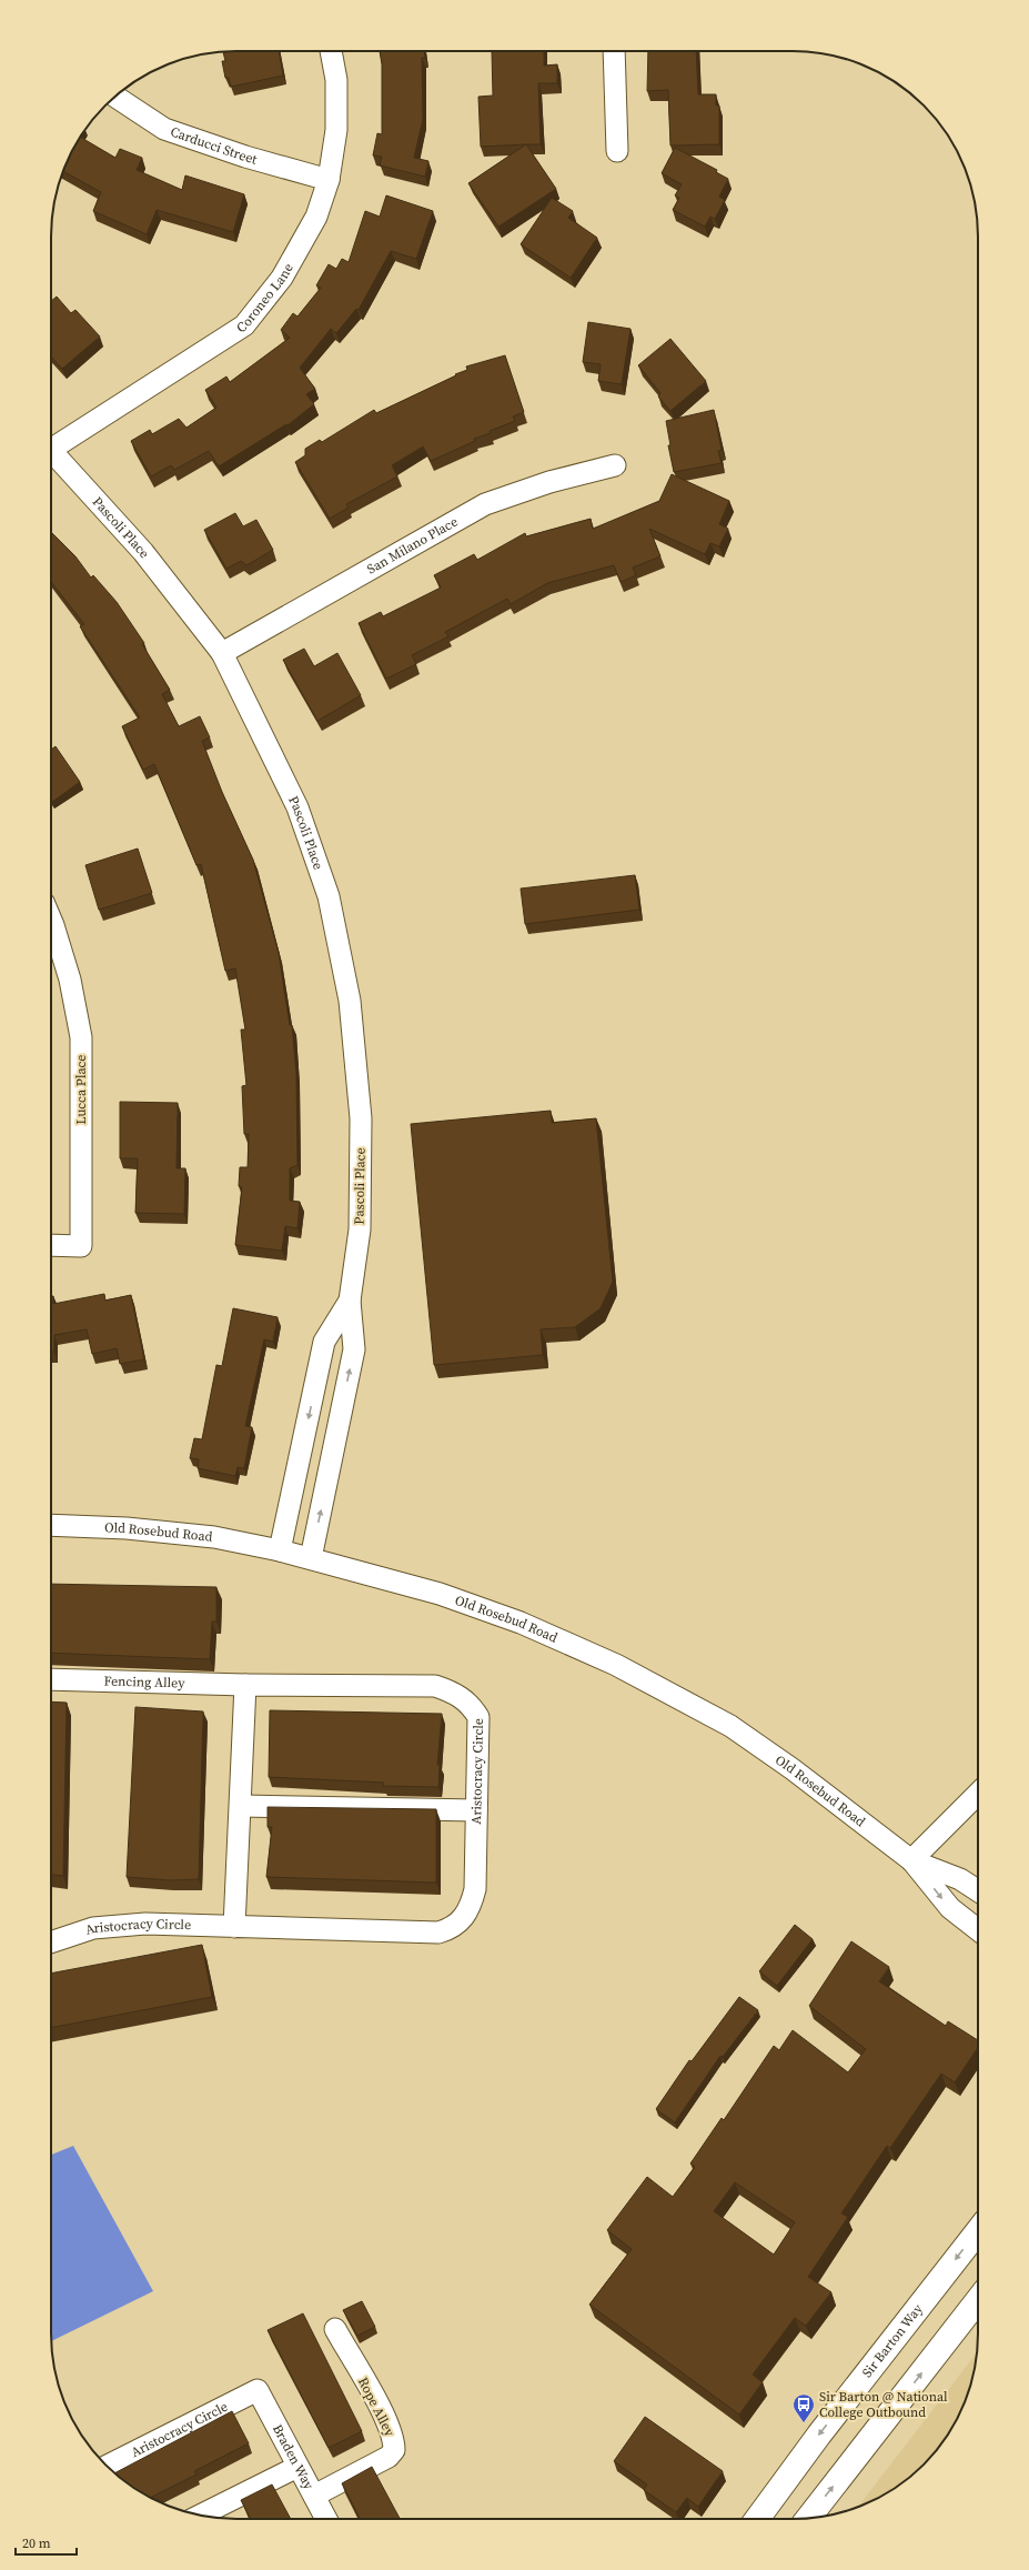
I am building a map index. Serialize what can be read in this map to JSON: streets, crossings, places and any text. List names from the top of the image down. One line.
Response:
{"streets":{"main road":["Sir Barton Way"],"street":["Carducci Street","Coroneo Lane","Pascoli Place","San Milano Place","Lucca Place","Old Rosebud Road","Fencing Alley","Aristocracy Circle","Rope Alley","Braden Way"]},"crossings":[["Carducci Street","Coroneo Lane"],["Pascoli Place","San Milano Place"],["Pascoli Place","Old Rosebud Road"],["Fencing Alley","Aristocracy Circle"],["Aristocracy Circle","Braden Way"],["Rope Alley","Braden Way"]],"places":{"bus stop":["Sir Barton @ National College Outbound"]},"scale_bar":"20 m"}
